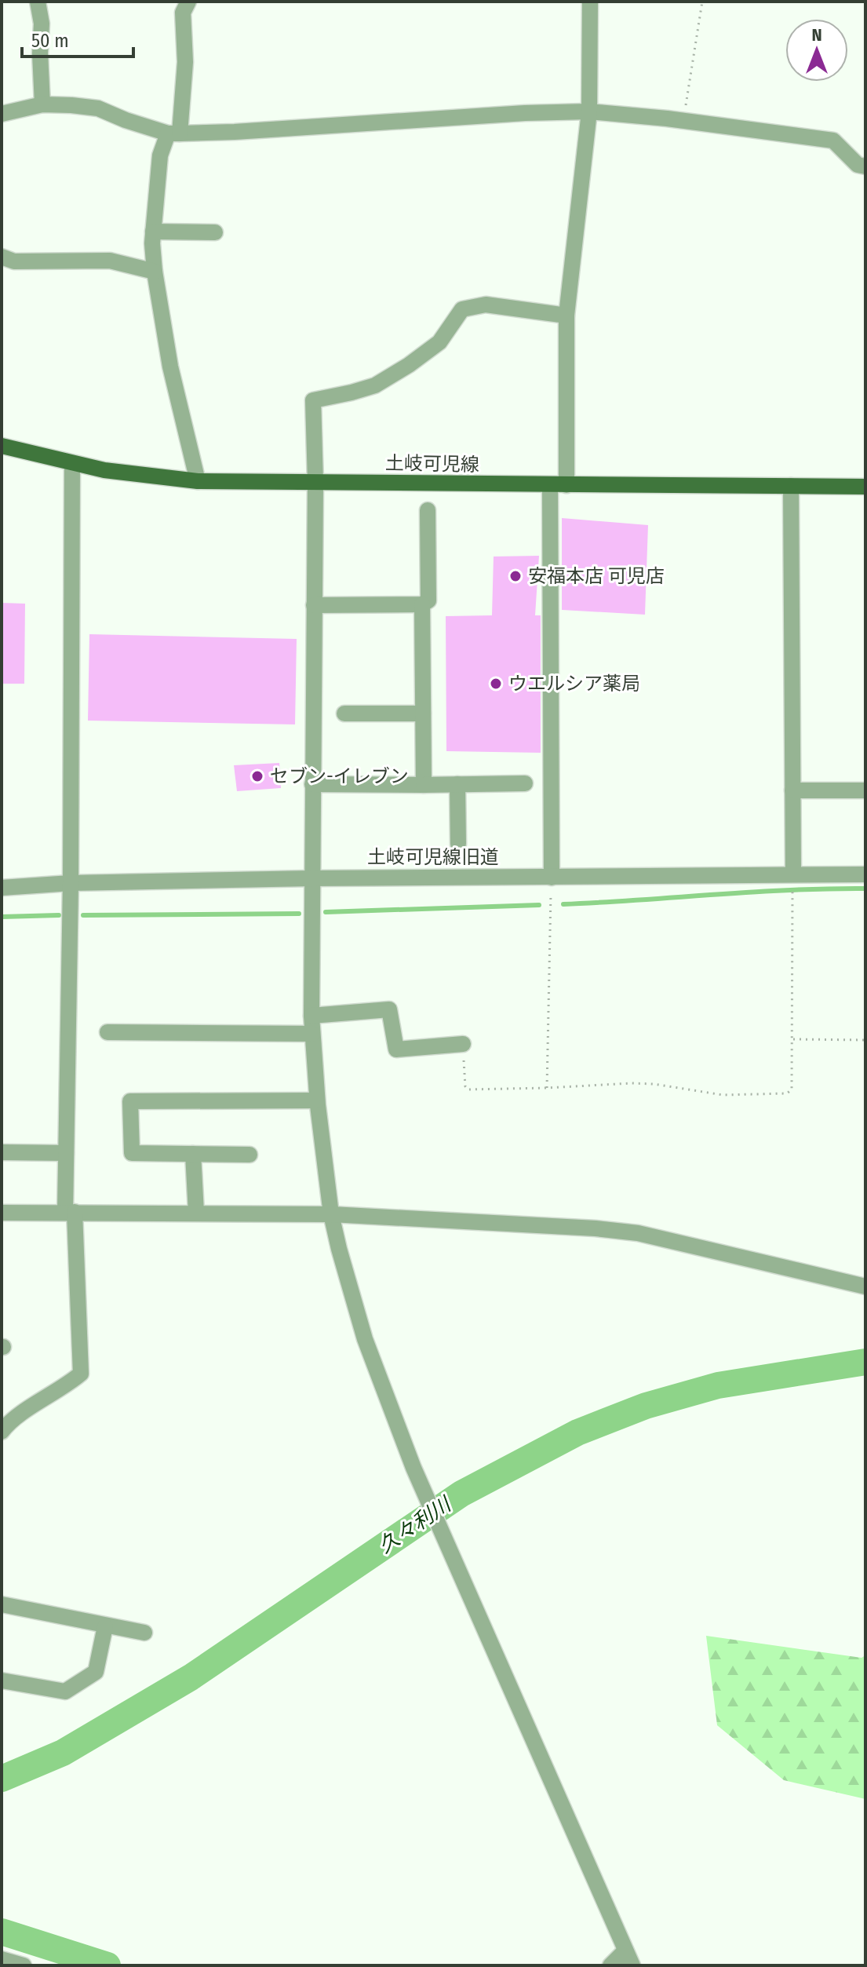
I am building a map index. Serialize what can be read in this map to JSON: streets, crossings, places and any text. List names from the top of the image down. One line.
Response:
{"streets":{"main road":["土岐可児線"],"street":["土岐可児線旧道"]},"water":["久々利川"],"places":["安福本店 可児店","ウエルシア薬局","セブン-イレブン"],"scale_bar":"50 m","north":"top"}
